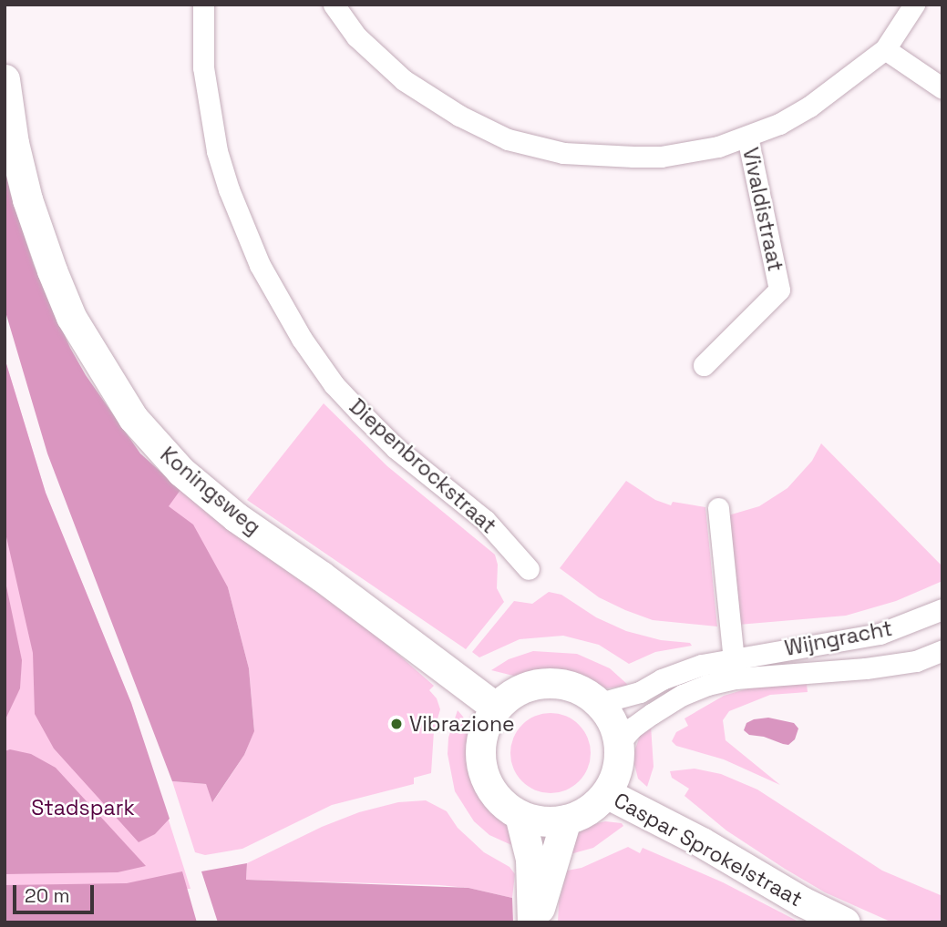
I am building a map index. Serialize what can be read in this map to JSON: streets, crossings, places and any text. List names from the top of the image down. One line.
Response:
{"streets":{"main road":["Koningsweg","Caspar Sprokelstraat"],"street":["Vivaldistraat","Diepenbrockstraat","Wijngracht"]},"crossings":[["Koningsweg","Wijngracht"],["Koningsweg","Caspar Sprokelstraat"],["Wijngracht","Caspar Sprokelstraat"]],"parks":["Stadspark"],"places":["Vibrazione"],"scale_bar":"20 m"}
